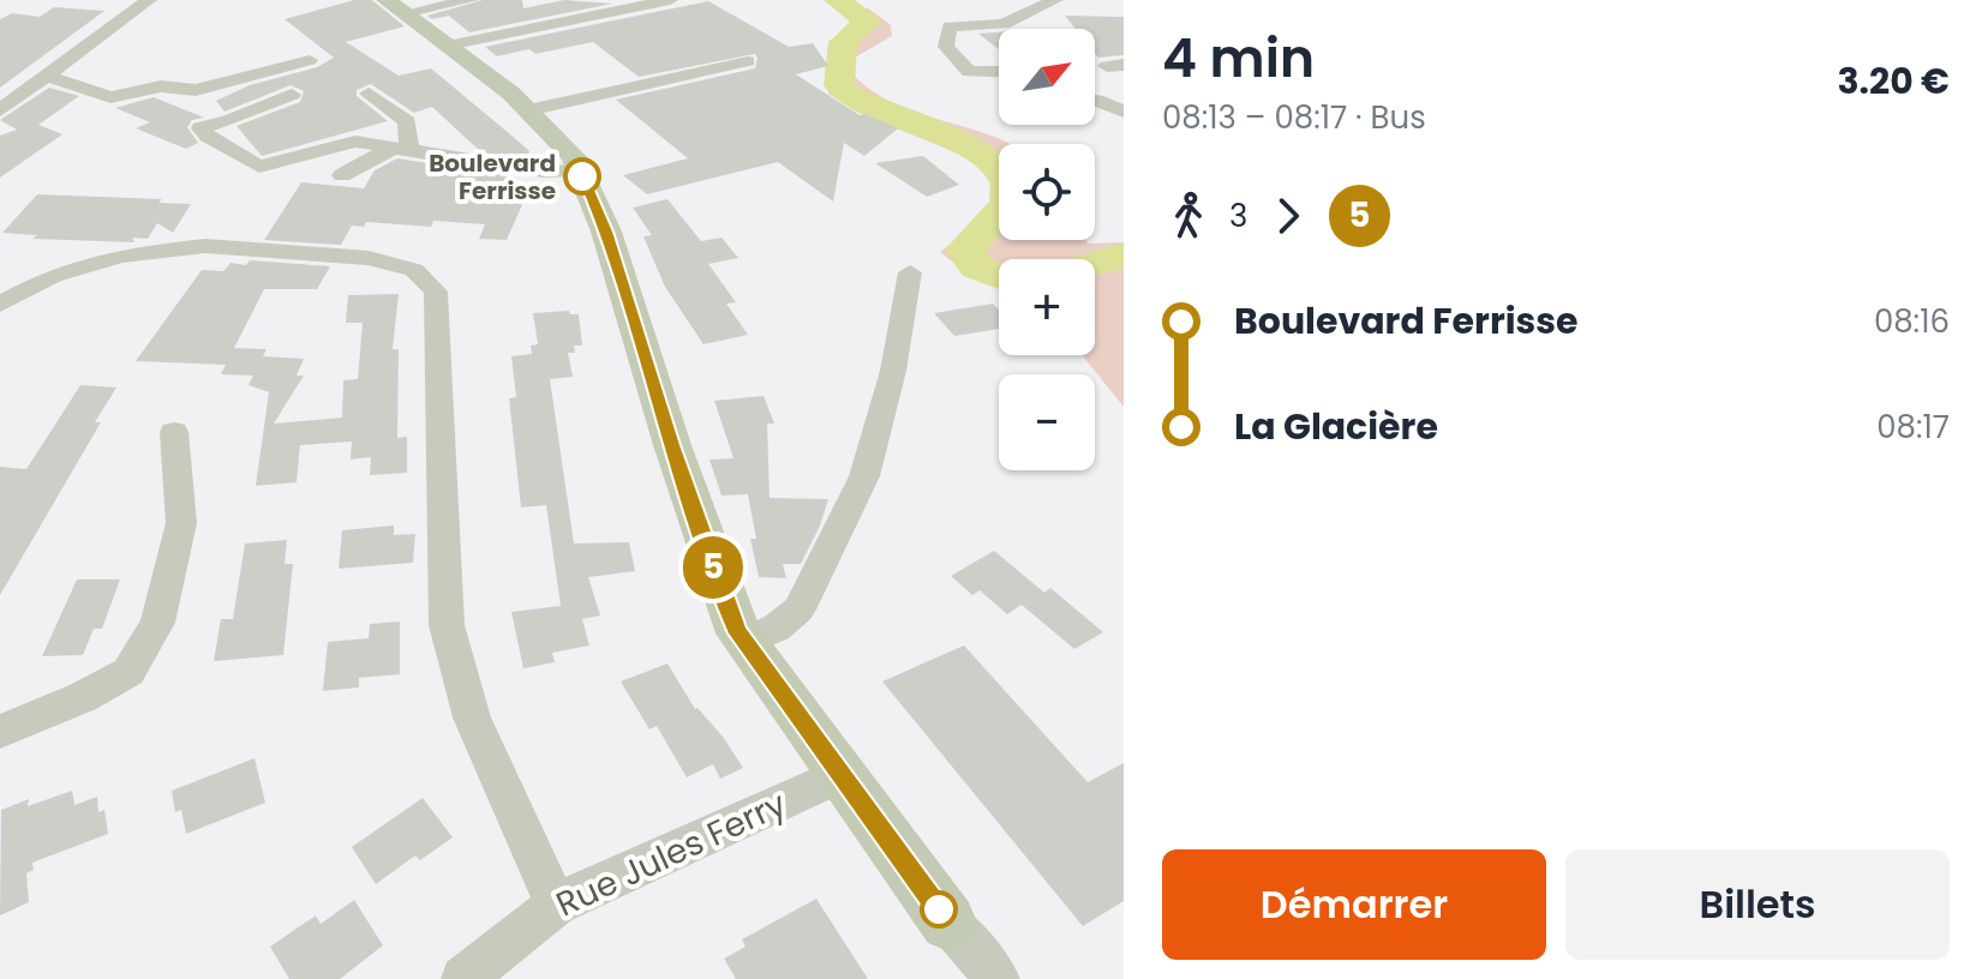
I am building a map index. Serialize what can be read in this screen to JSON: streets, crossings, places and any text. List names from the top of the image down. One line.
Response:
{"streets":{"street":["Rue Jules Ferry"]},"places":["Boulevard Ferrisse"],"lines":["bus line 5"],"north":"top right","page":{"on_map":"5","heading":["4 min","08:13 – 08:17 · Bus","3.20 €"],"map_buttons":["+","−"],"legs":["3","5"],"list":[{"name":"Boulevard Ferrisse","value":"08:16"},{"name":"La Glacière","value":"08:17"}],"buttons":["Démarrer","Billets"]}}
